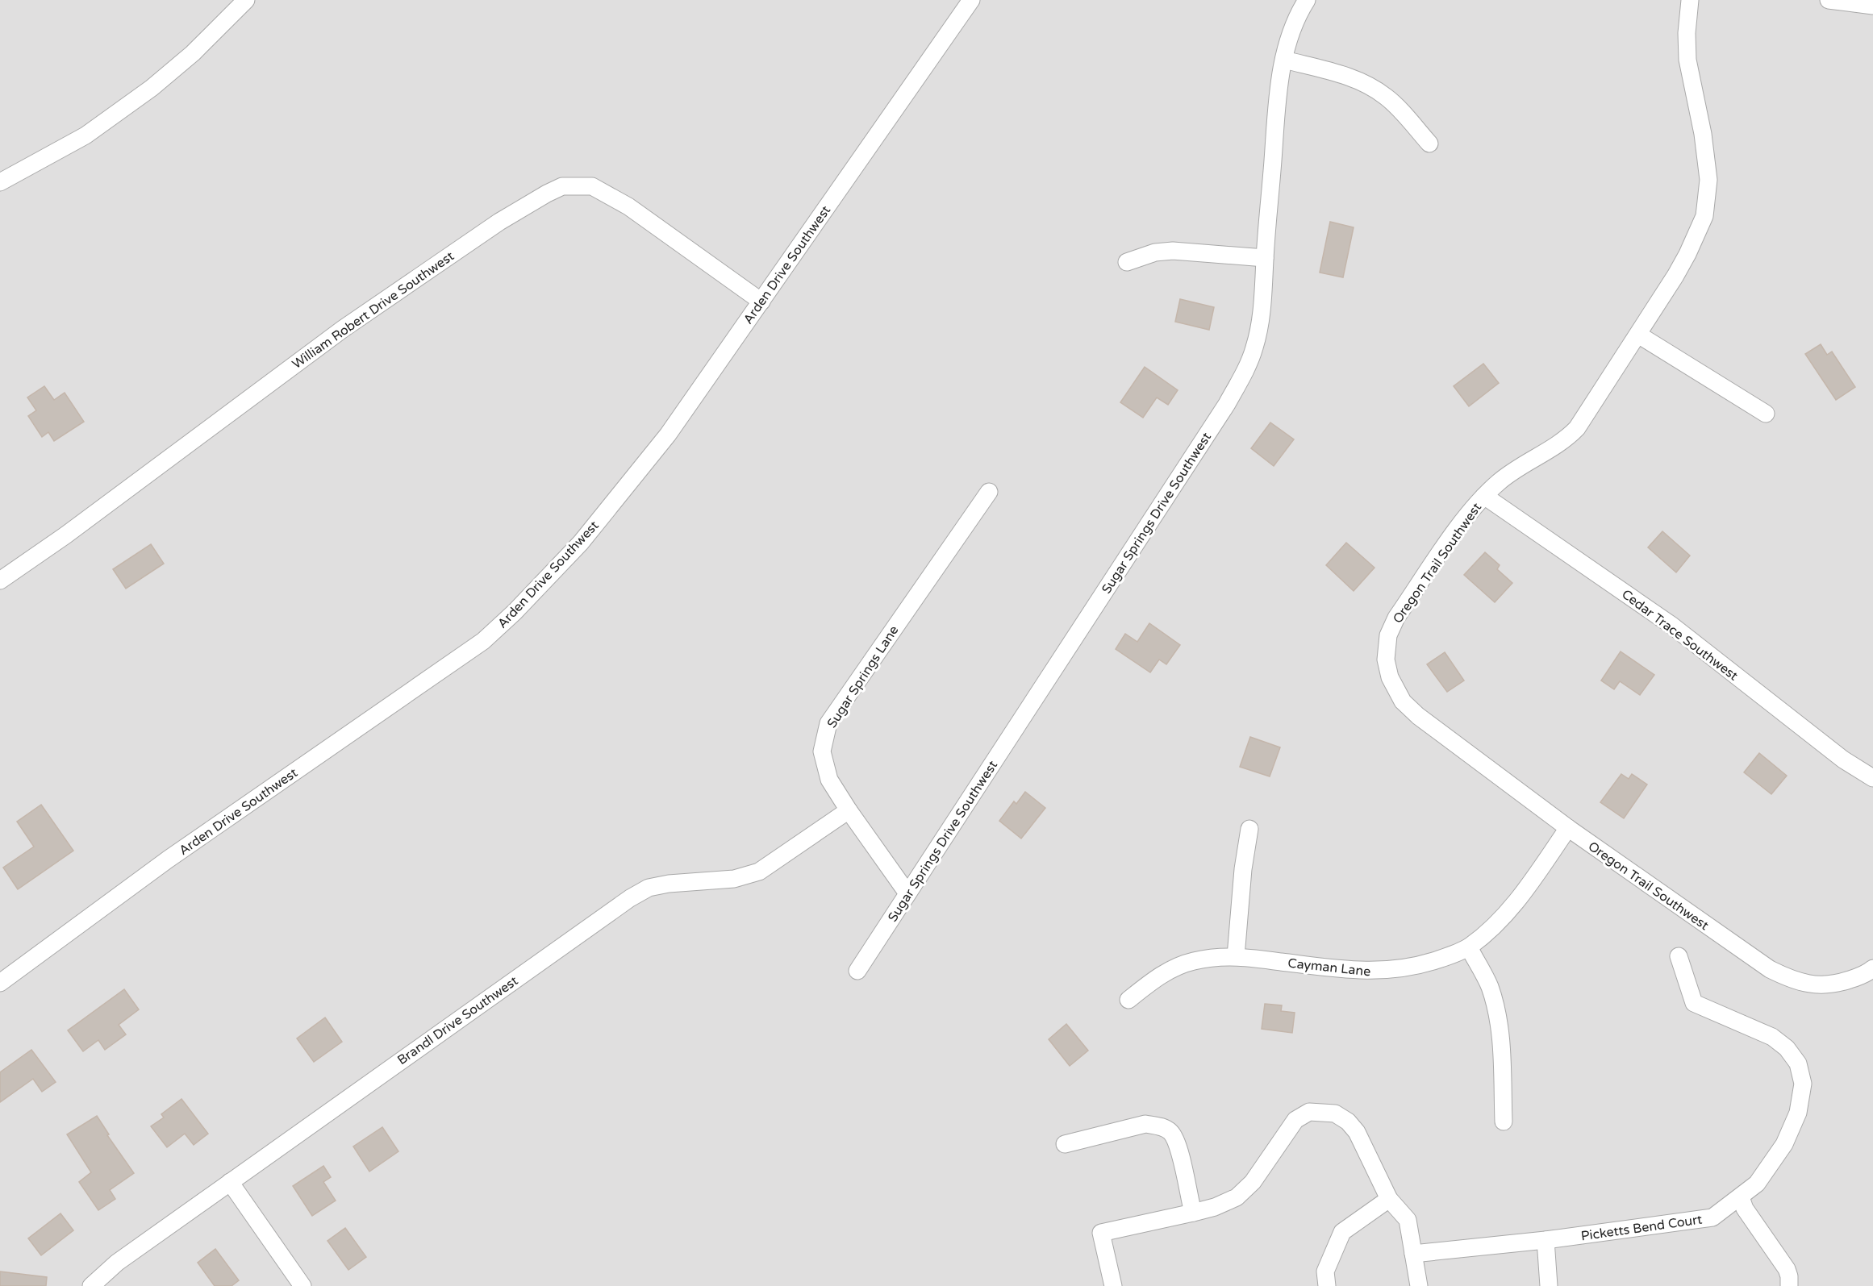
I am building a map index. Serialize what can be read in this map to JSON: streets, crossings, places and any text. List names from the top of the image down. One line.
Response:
{"streets":{"street":["Arden Drive Southwest","William Robert Drive Southwest","Sugar Springs Drive Southwest","Oregon Trail Southwest","Cedar Trace Southwest","Sugar Springs Lane","Cayman Lane","Brandl Drive Southwest","Picketts Bend Court"]},"crossings":[["Arden Drive Southwest","William Robert Drive Southwest"],["Sugar Springs Drive Southwest","Sugar Springs Lane"],["Oregon Trail Southwest","Cedar Trace Southwest"],["Oregon Trail Southwest","Cayman Lane"],["Sugar Springs Lane","Brandl Drive Southwest"]]}
